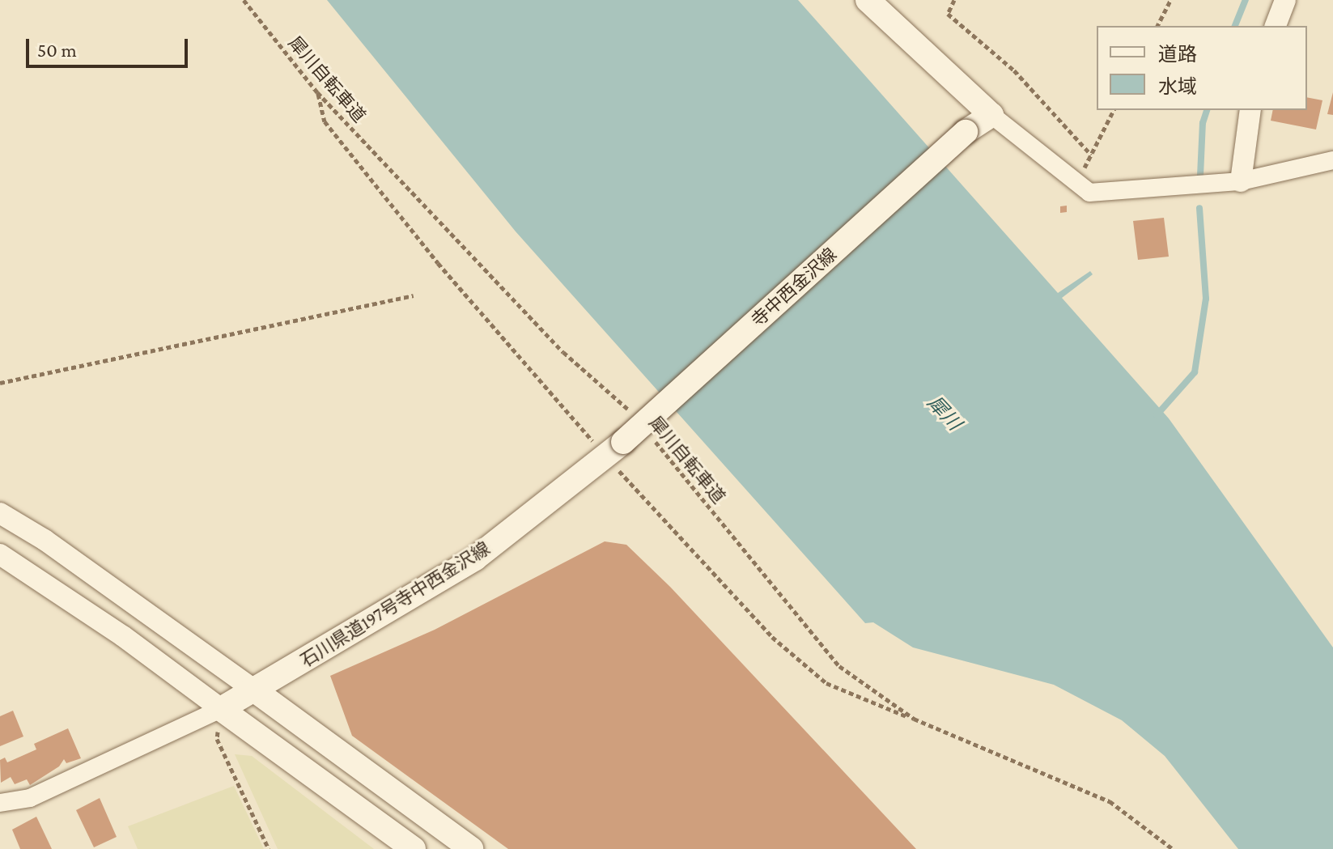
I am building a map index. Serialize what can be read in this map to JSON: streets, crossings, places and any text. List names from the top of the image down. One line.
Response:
{"streets":{"main road":["寺中西金沢線","石川県道197号寺中西金沢線"],"path":["犀川自転車道"]},"crossings":[["寺中西金沢線","石川県道197号寺中西金沢線"]],"water":["犀川"],"legend":["道路","水域"],"scale_bar":"50 m"}
